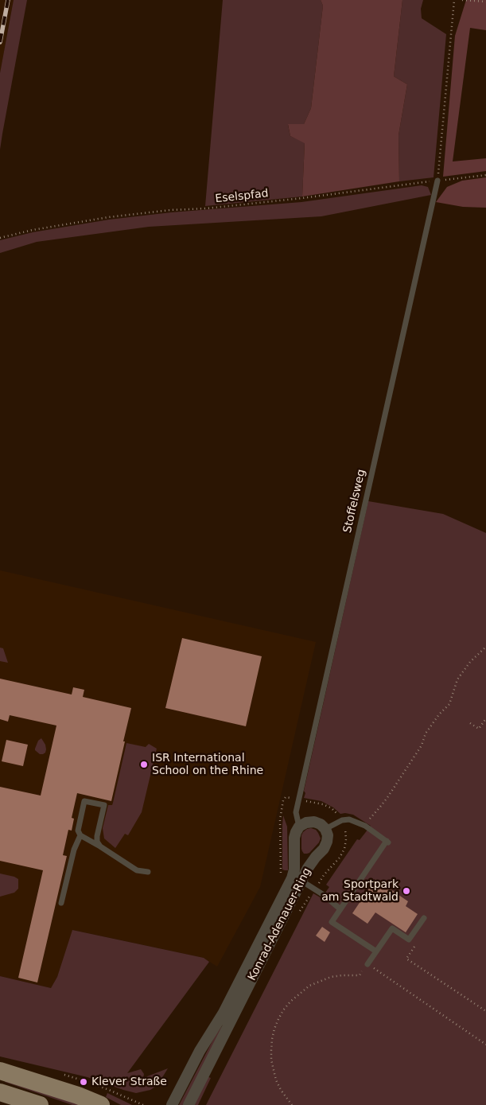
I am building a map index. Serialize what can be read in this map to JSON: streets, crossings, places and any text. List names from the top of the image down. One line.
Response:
{"streets":{"street":["Konrad-Adenauer-Ring"],"lane":["Stoffelsweg"],"path":["Eselspfad"]},"crossings":[["Eselspfad","Stoffelsweg"],["Stoffelsweg","Konrad-Adenauer-Ring"]],"places":["ISR International School on the Rhine","Sportpark am Stadtwald","Klever Straße"]}
